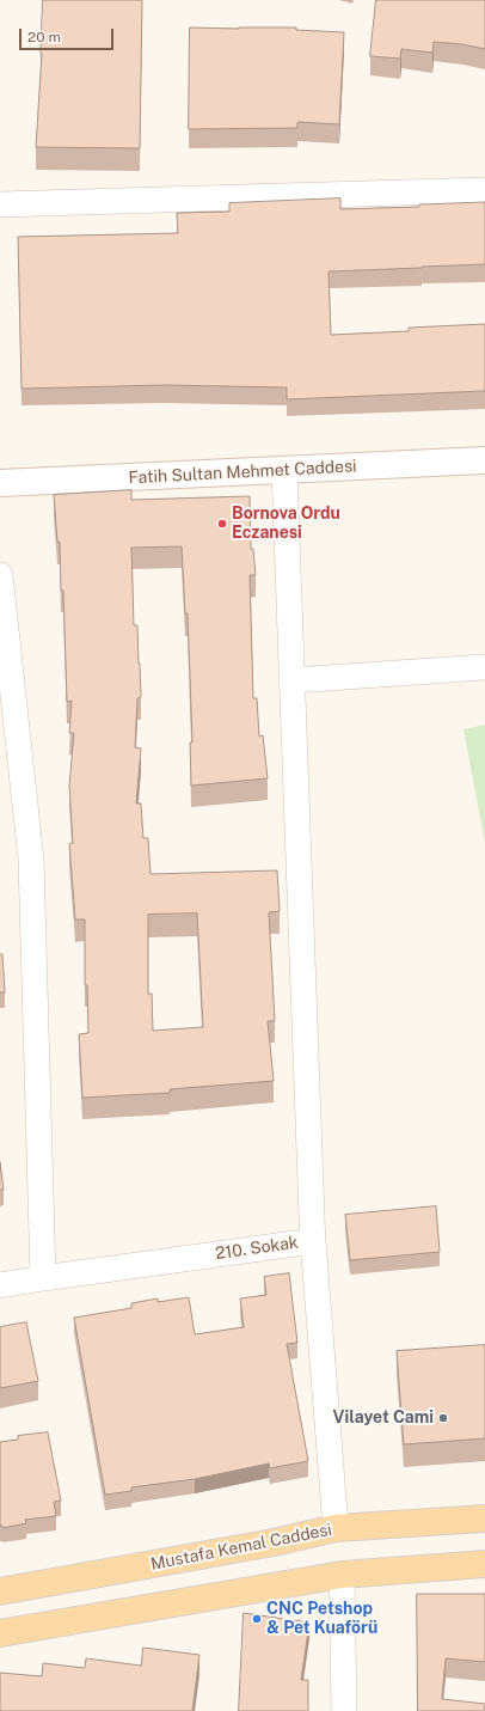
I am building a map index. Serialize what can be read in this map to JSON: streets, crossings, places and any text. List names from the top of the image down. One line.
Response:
{"streets":{"main road":["Fatih Sultan Mehmet Caddesi","Mustafa Kemal Caddesi"],"street":["210. Sokak"]},"crossings":[["210. Sokak","Mustafa Kemal Caddesi"]],"places":["Bornova Ordu Eczanesi","Vilayet Cami","CNC Petshop & Pet Kuaförü"],"scale_bar":"20 m"}
